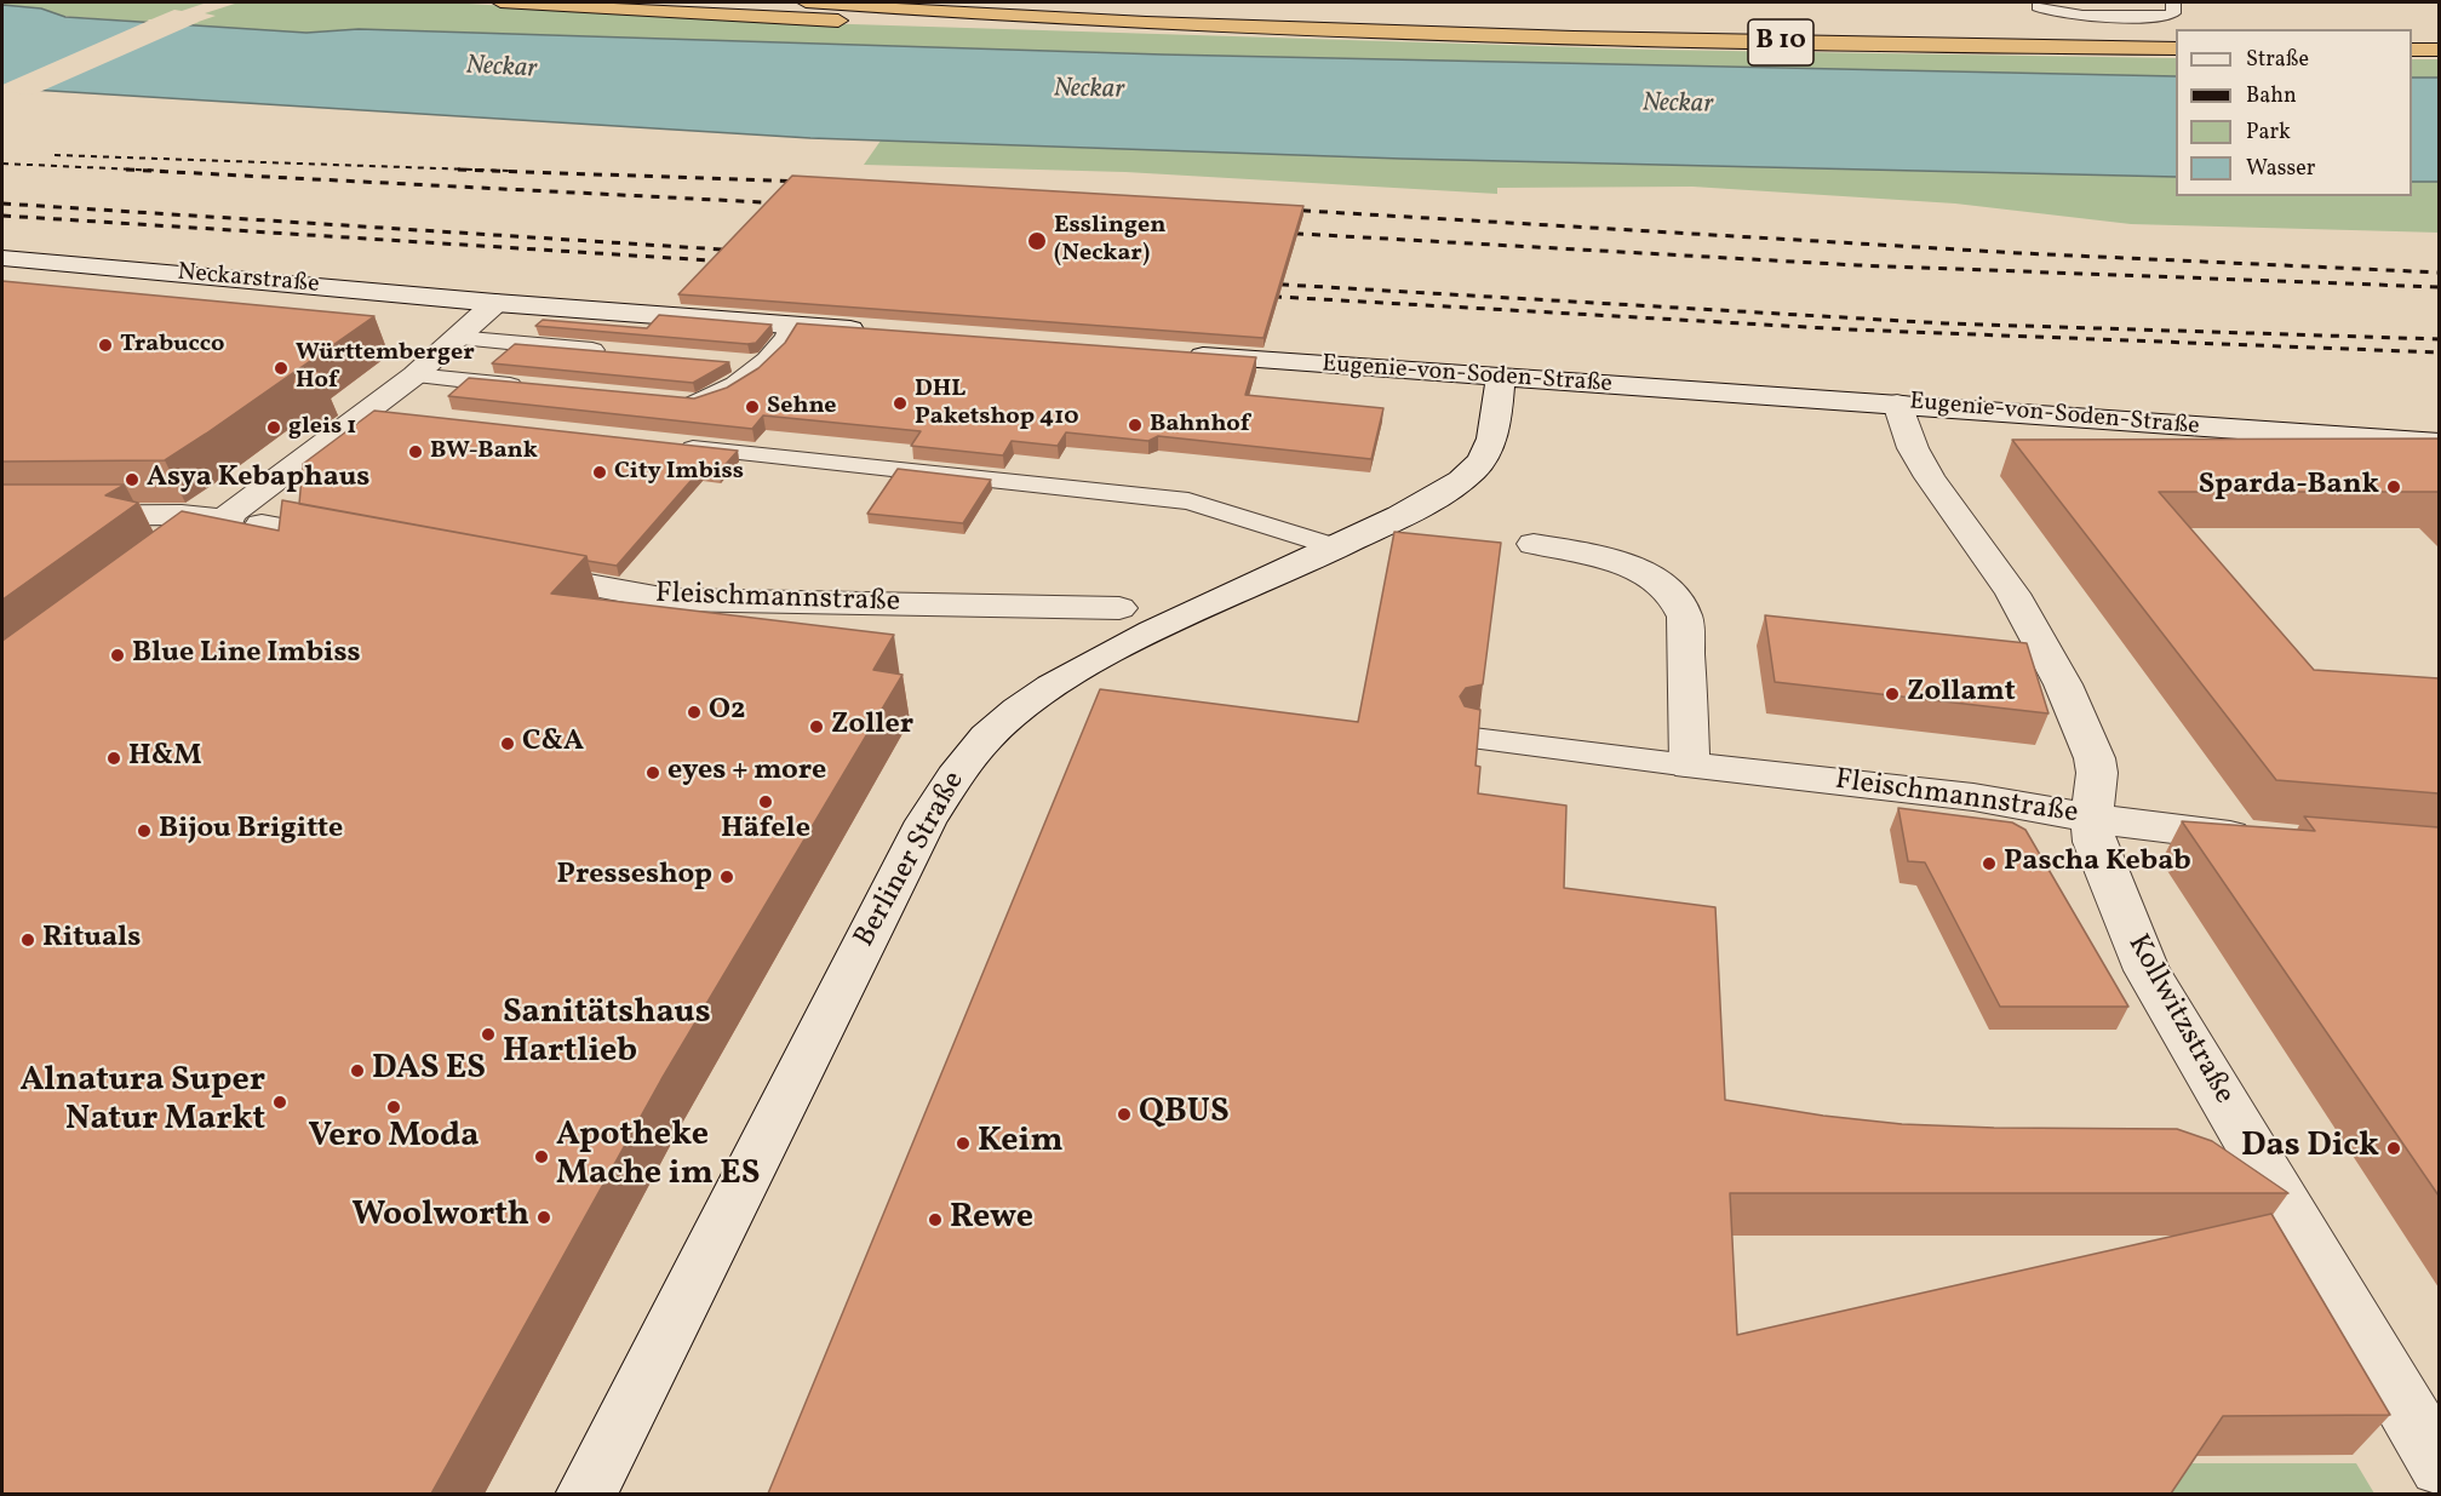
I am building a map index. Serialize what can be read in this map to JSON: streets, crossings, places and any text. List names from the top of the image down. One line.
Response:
{"streets":{"highway":["B 10"],"main road":["Neckarstraße","Eugenie-von-Soden-Straße","Fleischmannstraße","Berliner Straße","Kollwitzstraße"]},"crossings":[["Eugenie-von-Soden-Straße","Berliner Straße"],["Eugenie-von-Soden-Straße","Kollwitzstraße"],["Fleischmannstraße","Kollwitzstraße"]],"water":["Neckar"],"places":["Esslingen (Neckar)","Trabucco","Württemberger Hof","DHL Paketshop 410","Sehne","Bahnhof","gleis 1","BW-Bank","City Imbiss","Asya Kebaphaus","Sparda-Bank","Blue Line Imbiss","Zollamt","O2","Zoller","C&A","H&M","eyes + more","Häfele","Bijou Brigitte","Pascha Kebab","Presseshop","Rituals","Sanitätshaus Hartlieb","DAS ES","Alnatura Super Natur Markt","Vero Moda","QBUS","Keim","Das Dick","Apotheke Mache im ES","Woolworth","Rewe"],"legend":["Straße","Bahn","Park","Wasser"]}
